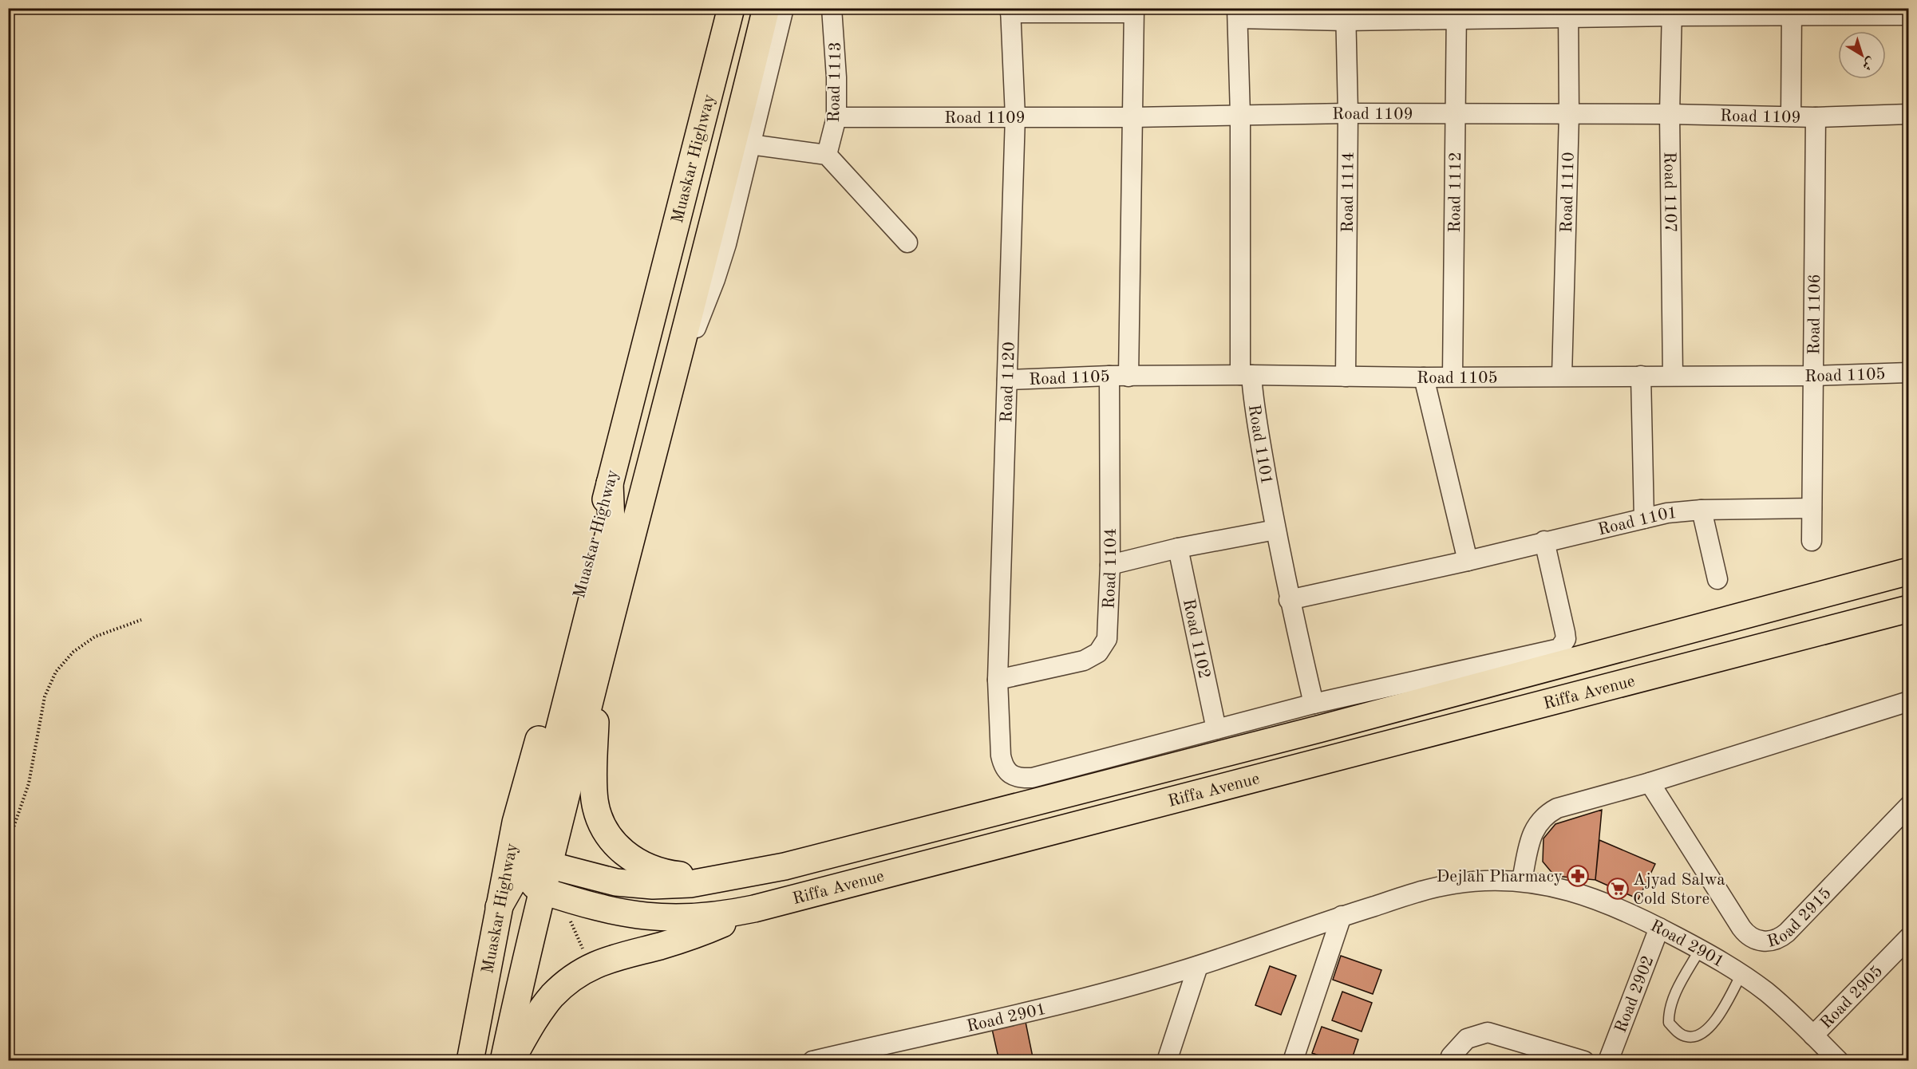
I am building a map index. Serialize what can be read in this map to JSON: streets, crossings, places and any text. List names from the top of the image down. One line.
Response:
{"streets":{"main road":["Muaskar Highway","Riffa Avenue"],"street":["Road 1113","Road 1109","Road 1114","Road 1112","Road 1110","Road 1107","Road 1106","Road 1105","Road 1120","Road 1101","Road 1104","Road 1102","Road 2915","Road 2901","Road 2902","Road 2905"]},"crossings":[["Road 1113","Road 1109"],["Road 1109","Road 1114"],["Road 1109","Road 1112"],["Road 1109","Road 1110"],["Road 1109","Road 1107"],["Road 1109","Road 1106"],["Road 1109","Road 1120"],["Road 1109","Road 1101"],["Road 1109","Road 1104"],["Muaskar Highway","Riffa Avenue"],["Road 1114","Road 1105"],["Road 1112","Road 1105"],["Road 1110","Road 1105"],["Road 1107","Road 1105"],["Road 1106","Road 1105"],["Road 1106","Road 1101"],["Road 1105","Road 1120"],["Road 1105","Road 1101"],["Road 1105","Road 1104"],["Road 1120","Road 1104"],["Road 1120","Road 1102"],["Road 2901","Road 2902"],["Road 2901","Road 2905"]],"places":{"pharmacy":["Dejlah Pharmacy"],"supermarket":["Ajyad Salwa Cold Store"]},"north":"bottom right"}
